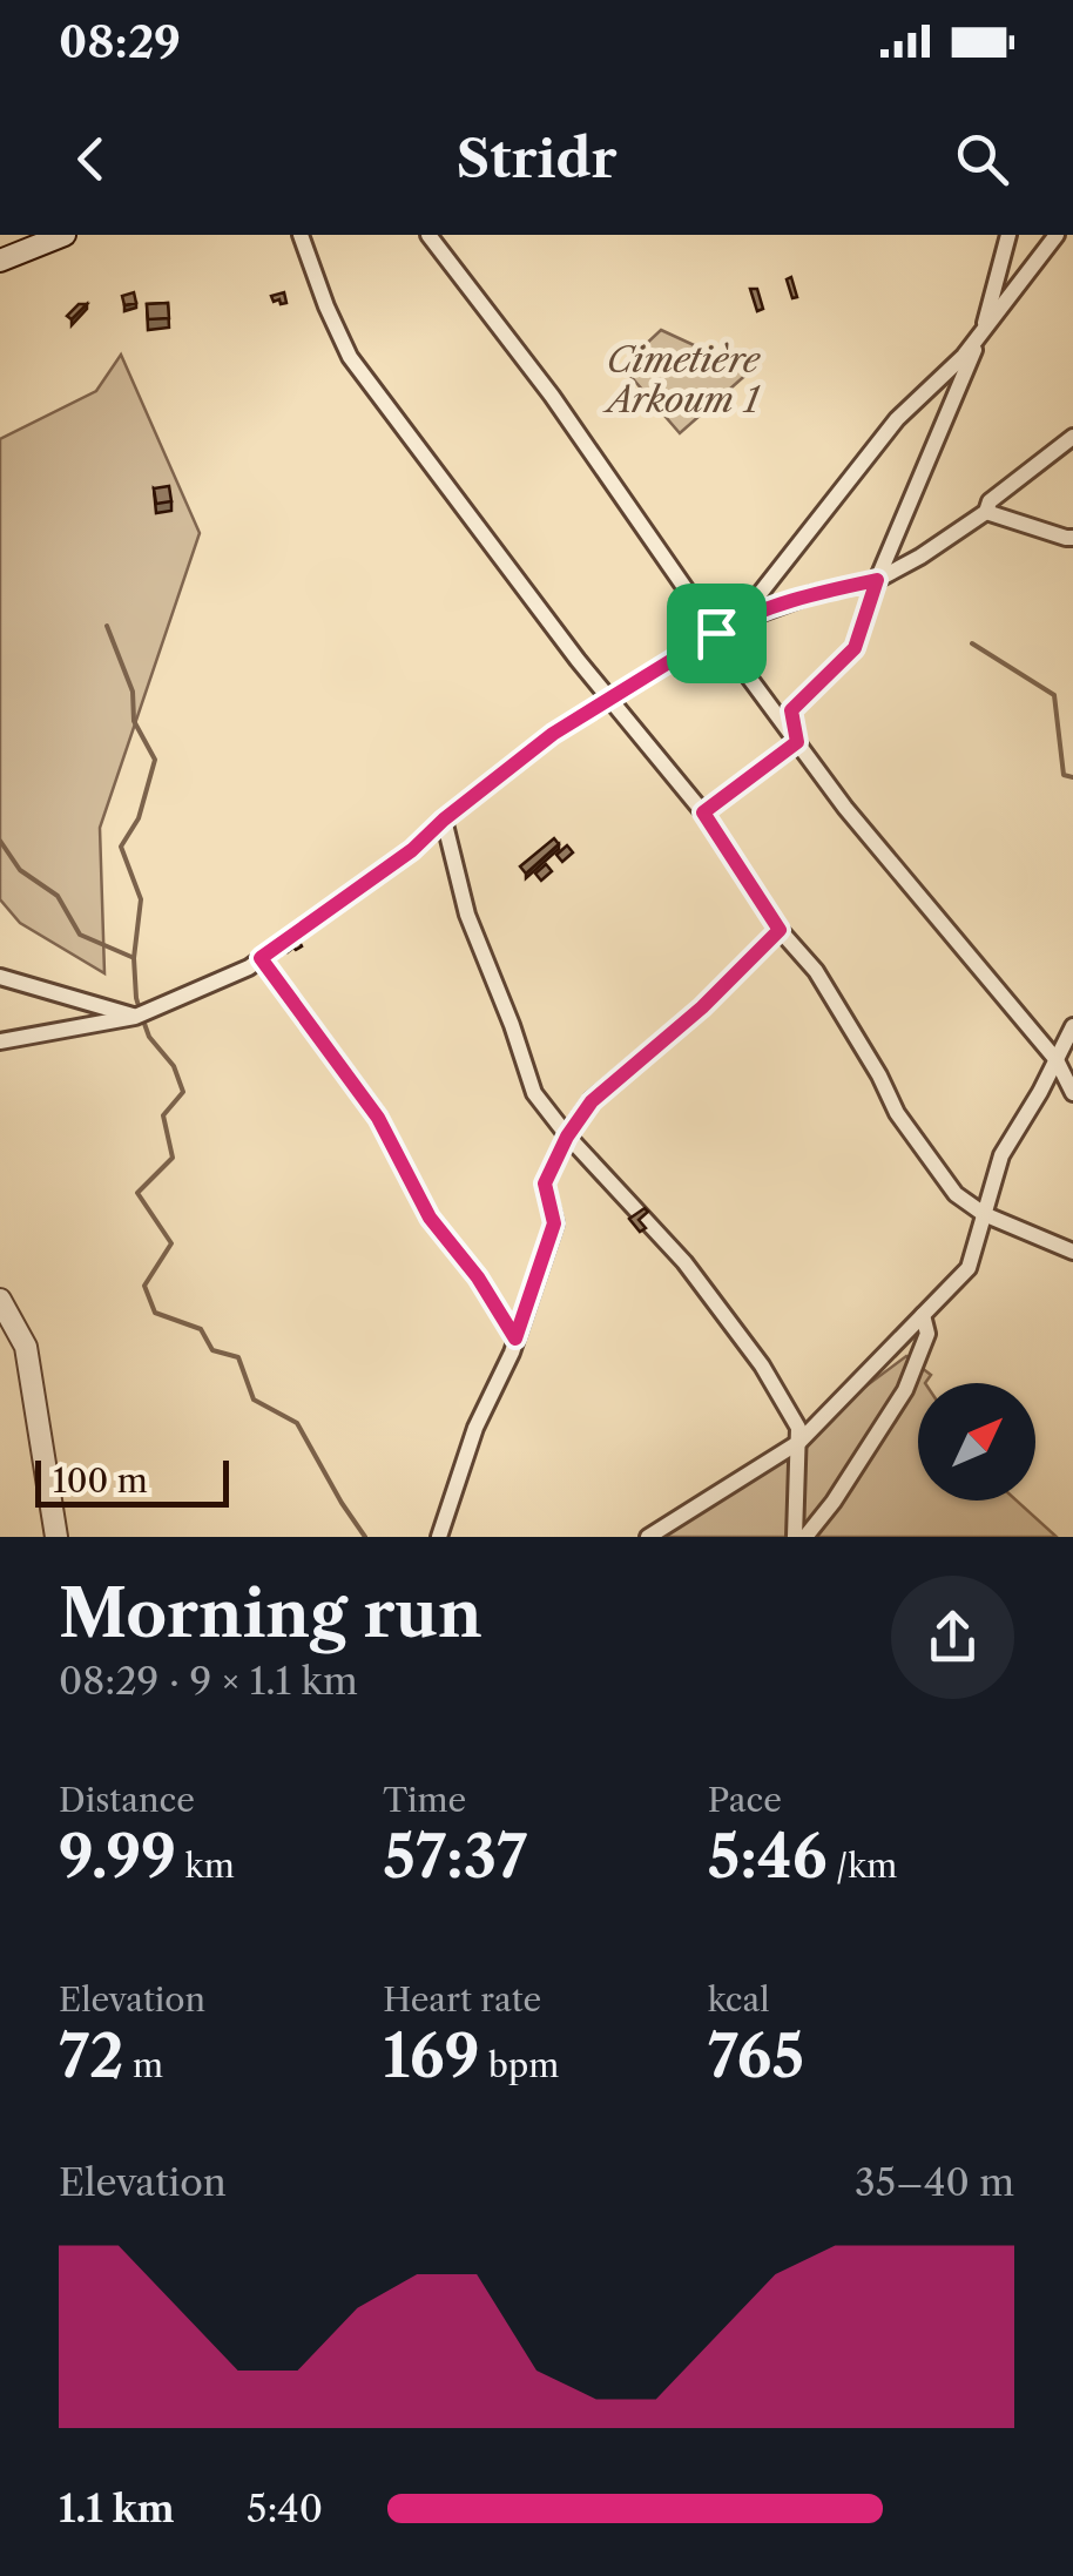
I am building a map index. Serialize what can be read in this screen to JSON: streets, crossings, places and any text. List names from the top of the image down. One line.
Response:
{"parks":["Cimetière Arkoum 1"],"scale_bar":"100 m","north":"top right","page":{"status":"08:29","header":"Stridr","scale":"100 m","heading":["Morning run","08:29 · 9 × 1.1 km"],"stats":[["Distance","9.99 km"],["Time","57:37"],["Pace","5:46 /km"],["Elevation","72 m"],["Heart rate","169 bpm"],["kcal","765"]],"chart":["Elevation","35–40 m"],"list":[{"name":"1.1 km","note":"5:40"}]}}
